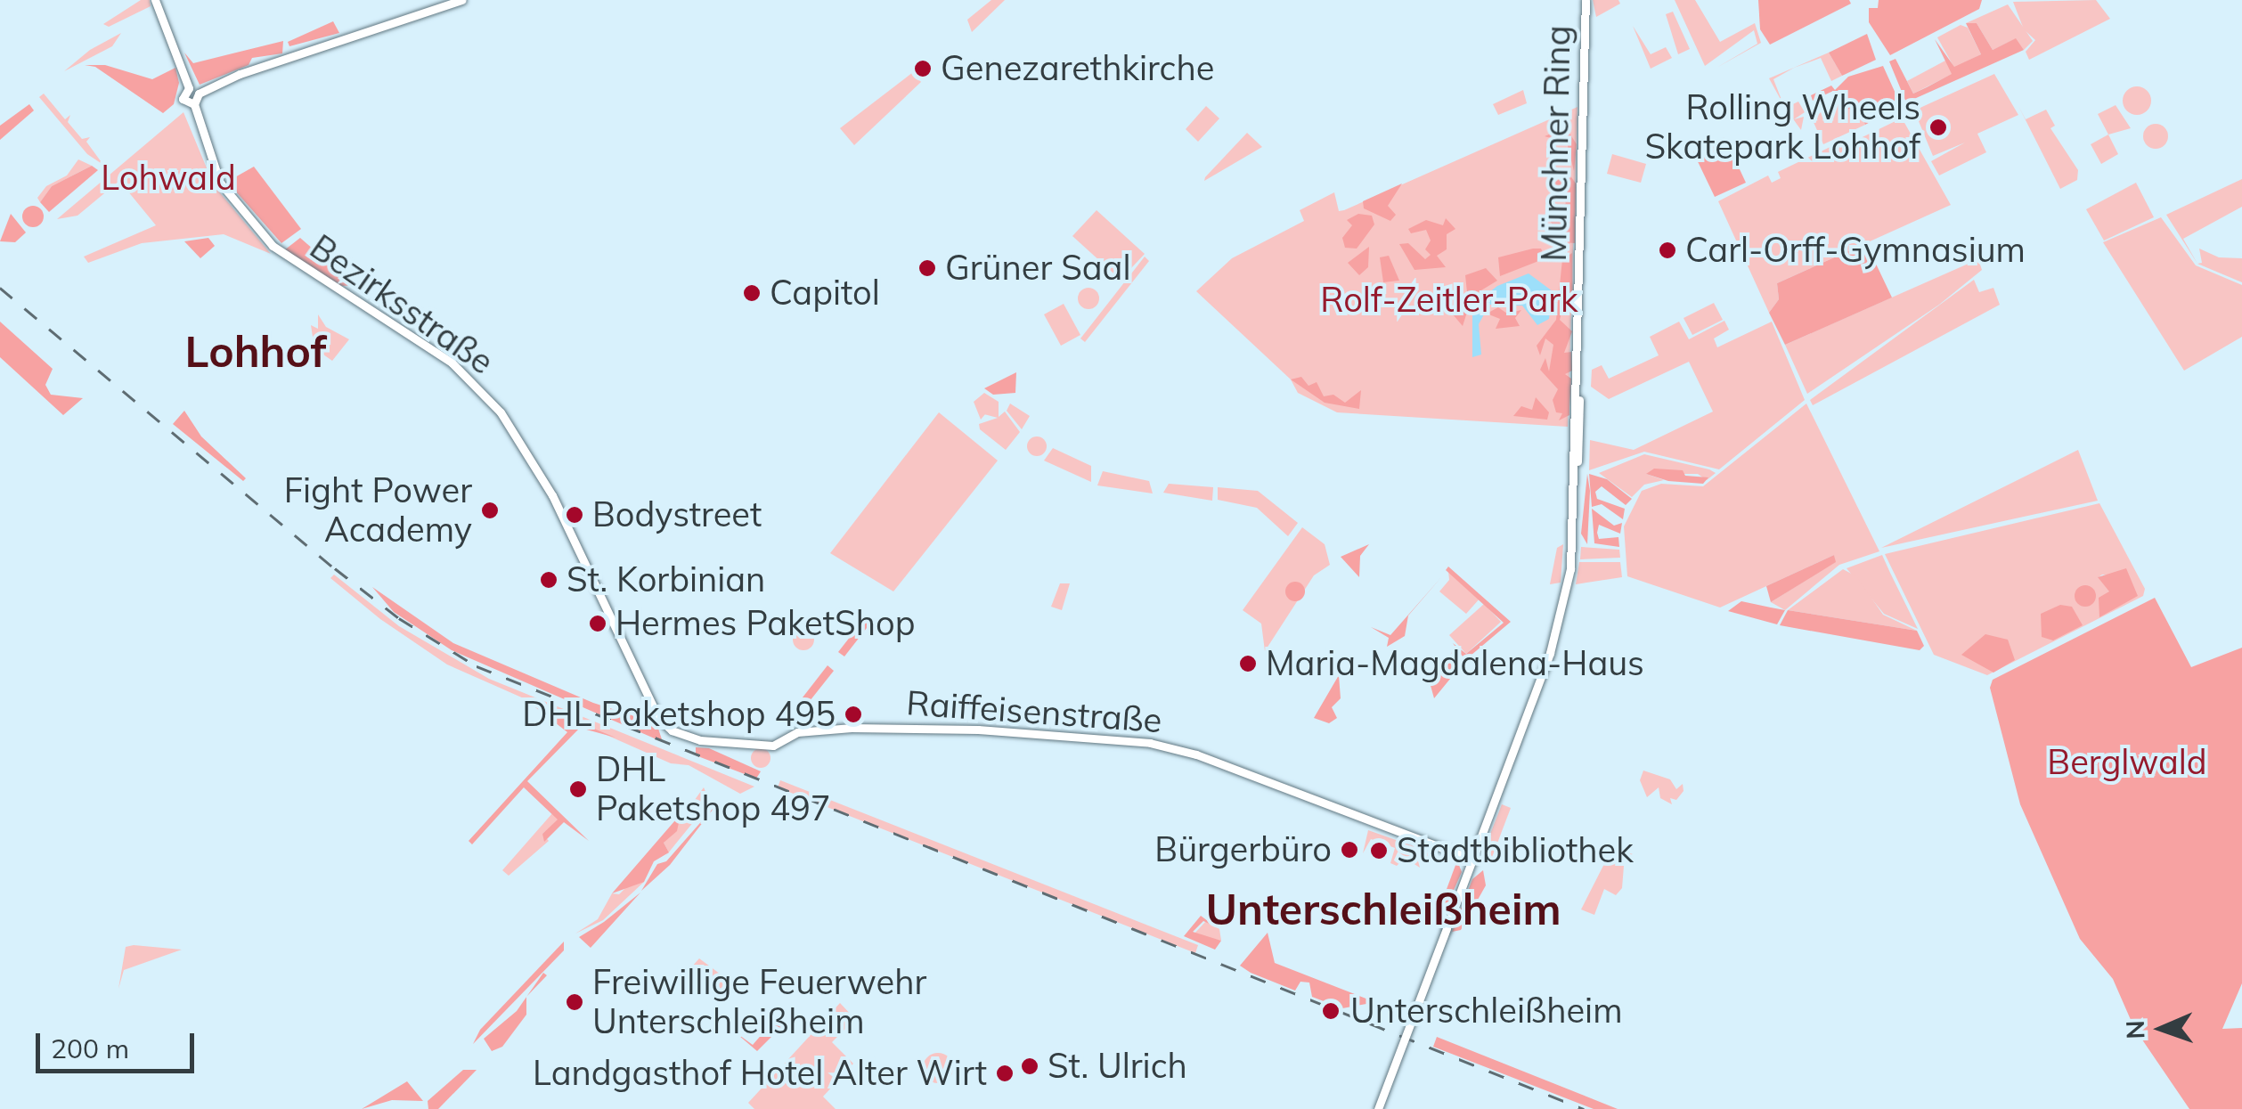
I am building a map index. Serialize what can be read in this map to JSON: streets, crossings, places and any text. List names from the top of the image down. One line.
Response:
{"streets":{"street":["Münchner Ring","Bezirksstraße","Raiffeisenstraße"]},"crossings":[["Münchner Ring","Raiffeisenstraße"],["Bezirksstraße","Raiffeisenstraße"]],"districts":["Lohhof","Unterschleißheim"],"parks":["Lohwald","Rolf-Zeitler-Park","Berglwald"],"places":["Genezarethkirche","Rolling Wheels Skatepark Lohhof","Carl-Orff-Gymnasium","Grüner Saal","Capitol","Fight Power Academy","Bodystreet","St. Korbinian","Hermes PaketShop","Maria-Magdalena-Haus","DHL Paketshop 495","DHL Paketshop 497","Bürgerbüro","Stadtbibliothek","Freiwillige Feuerwehr Unterschleißheim","Unterschleißheim","St. Ulrich","Landgasthof Hotel Alter Wirt"],"scale_bar":"200 m","north":"left"}
